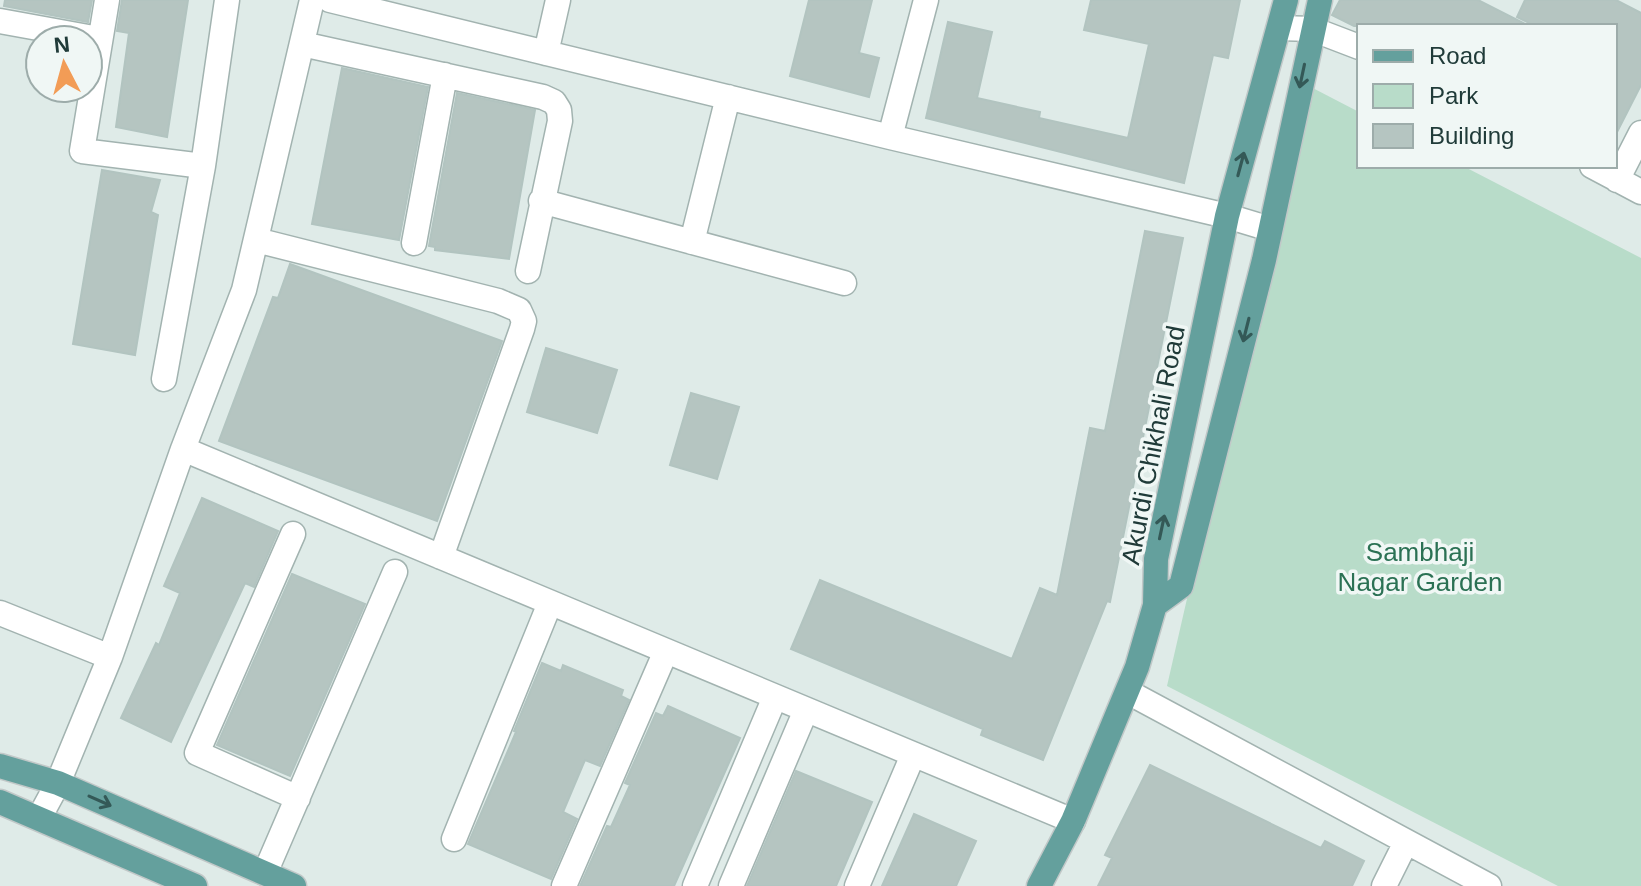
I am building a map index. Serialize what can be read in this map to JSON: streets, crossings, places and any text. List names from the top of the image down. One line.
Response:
{"streets":{"main road":["Akurdi Chikhali Road"]},"parks":["Sambhaji Nagar Garden"],"legend":["Road","Park","Building"],"north":"top"}
